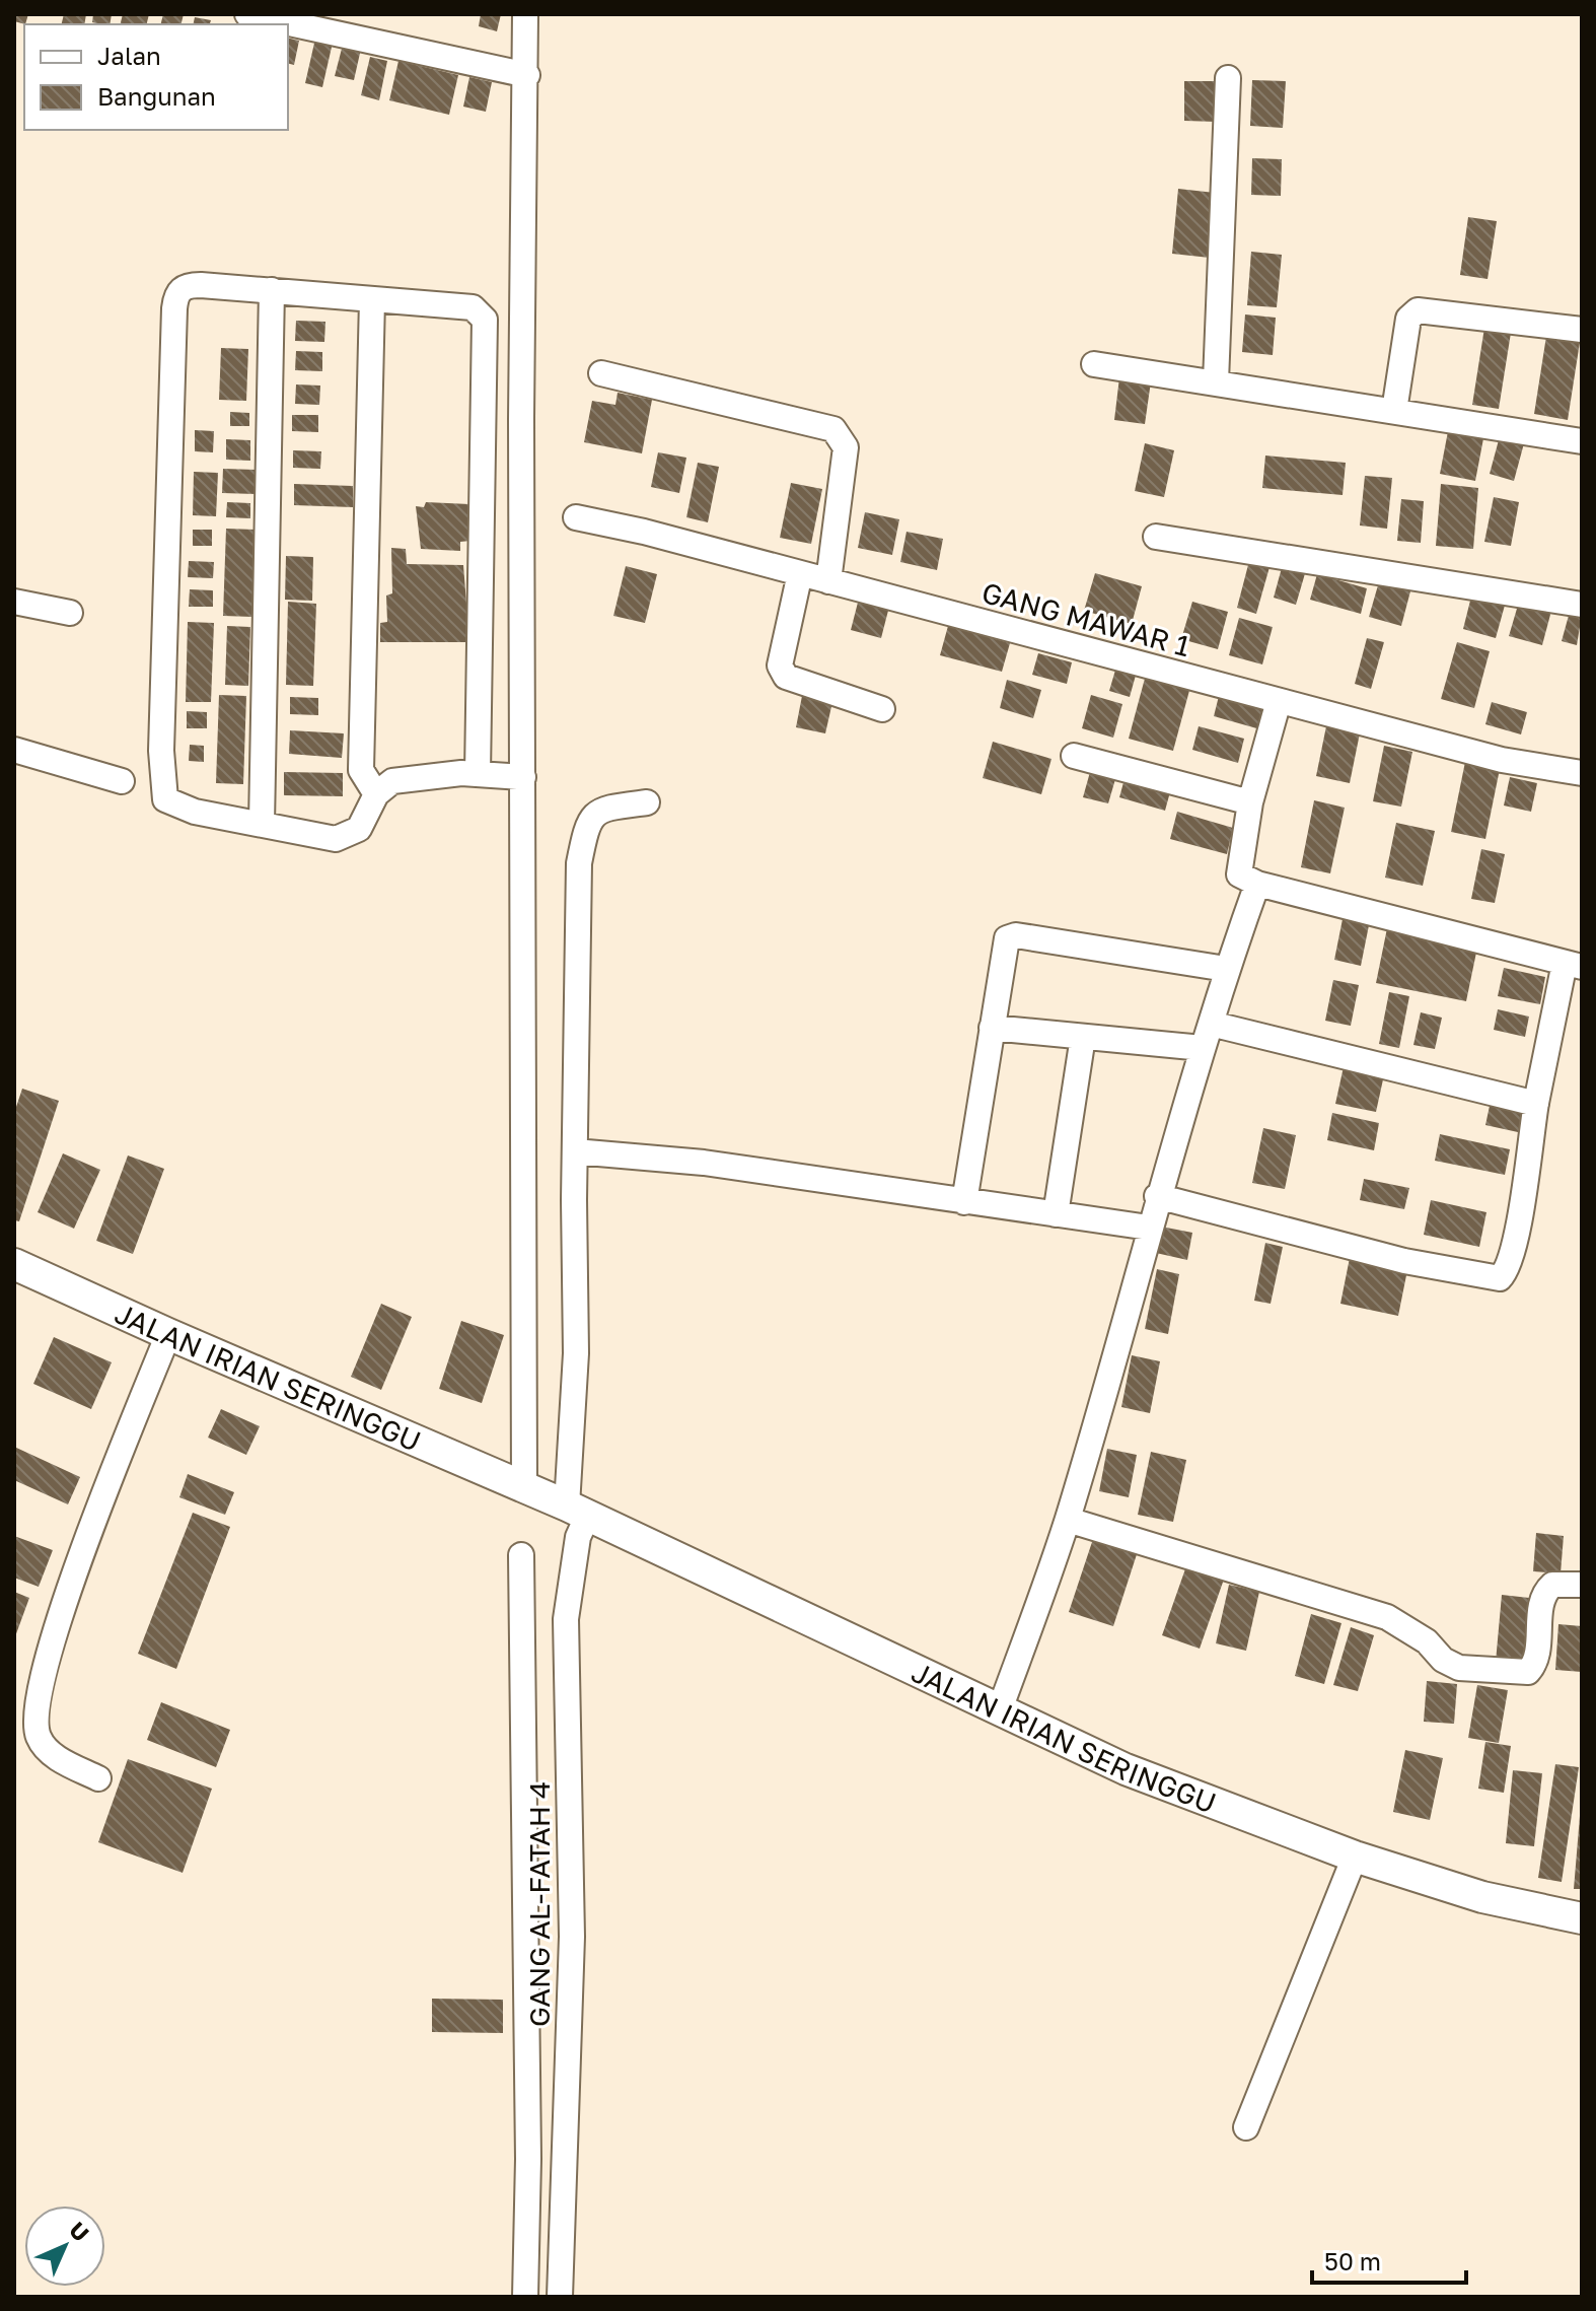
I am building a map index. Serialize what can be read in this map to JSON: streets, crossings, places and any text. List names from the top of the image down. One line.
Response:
{"streets":{"street":["GANG MAWAR 1","JALAN IRIAN SERINGGU","GANG AL-FATAH 4"]},"crossings":[["JALAN IRIAN SERINGGU","GANG AL-FATAH 4"]],"legend":["Jalan","Bangunan"],"scale_bar":"50 m","north":"top right"}
